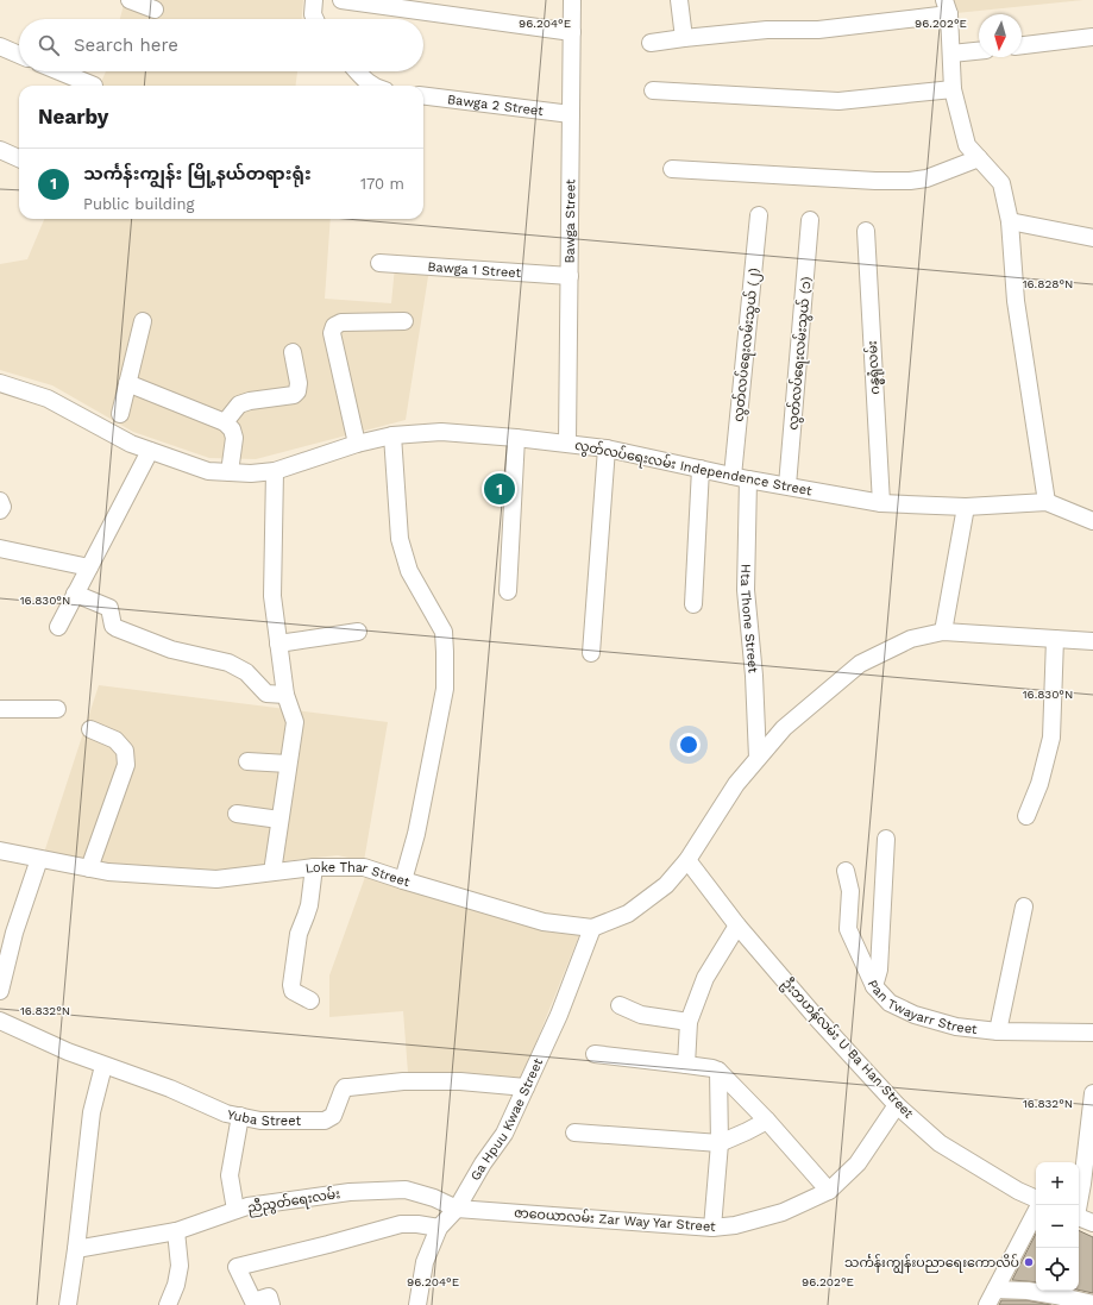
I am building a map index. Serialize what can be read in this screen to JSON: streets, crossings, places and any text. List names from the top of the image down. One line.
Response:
{"streets":{"street":["Bawga 2 Street","Bawga Street","Bawga 1 Street","လွတ်လပ်ရေးလမ်းသွယ် (၂)","လွတ်လပ်ရေးလမ်းသွယ် (၁)","ဂန္ဓရုံလမ်း","လွတ်လပ်ရေးလမ်း Independence Street","Hta Thone Street","Loke Thar Street","Pan Twayarr Street","ဦးဘဟန်လမ်း U Ba Han Street","Yuba Street","Ga Hpuu Kwae Street","ညီညွတ်ရေးလမ်း","ဇာဝေယာလမ်း Zar Way Yar Street"]},"crossings":[["Bawga 2 Street","Bawga Street"],["Bawga Street","Bawga 1 Street"],["Bawga Street","လွတ်လပ်ရေးလမ်း Independence Street"],["လွတ်လပ်ရေးလမ်းသွယ် (၂)","လွတ်လပ်ရေးလမ်း Independence Street"],["လွတ်လပ်ရေးလမ်းသွယ် (၂)","Hta Thone Street"],["လွတ်လပ်ရေးလမ်းသွယ် (၁)","လွတ်လပ်ရေးလမ်း Independence Street"],["ဂန္ဓရုံလမ်း","လွတ်လပ်ရေးလမ်း Independence Street"],["လွတ်လပ်ရေးလမ်း Independence Street","Hta Thone Street"],["Hta Thone Street","Loke Thar Street"],["Loke Thar Street","ဦးဘဟန်လမ်း U Ba Han Street"],["Loke Thar Street","Ga Hpuu Kwae Street"],["ဦးဘဟန်လမ်း U Ba Han Street","ဇာဝေယာလမ်း Zar Way Yar Street"],["Yuba Street","Ga Hpuu Kwae Street"],["Ga Hpuu Kwae Street","ညီညွတ်ရေးလမ်း"],["Ga Hpuu Kwae Street","ဇာဝေယာလမ်း Zar Way Yar Street"],["ညီညွတ်ရေးလမ်း","ဇာဝေယာလမ်း Zar Way Yar Street"]],"places":["သင်္ကန်းကျွန်းပညာရေးကောလိပ်"],"north":"bottom","page":{"search":"Search here","heading":"Nearby","list":[{"mark":"1","name":"သင်္ကန်းကျွန်း မြို့နယ်တရားရုံး","note":"Public building","value":"170 m"}],"pins":"1","map_buttons":["+","−"]},"coordinates":["96.204°E","96.202°E","16.828°N","16.830°N","16.832°N"]}
